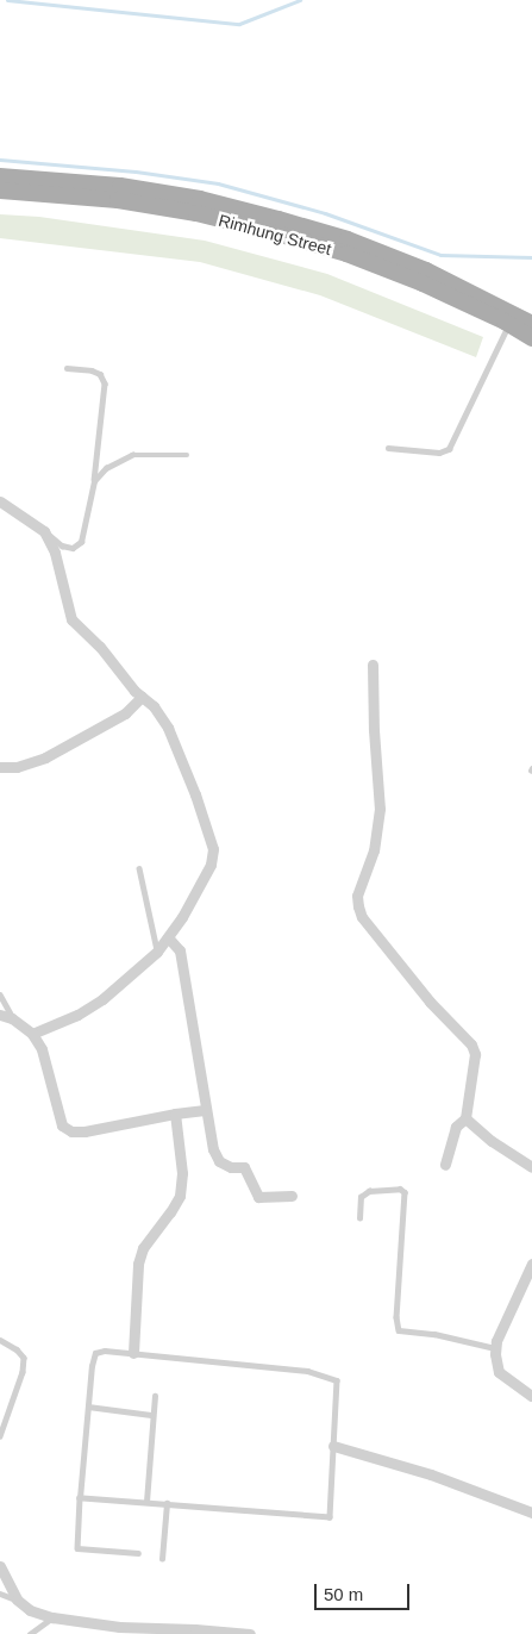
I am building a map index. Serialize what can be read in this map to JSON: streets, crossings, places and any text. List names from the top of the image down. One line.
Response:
{"streets":{"main road":["Rimhung Street"]},"scale_bar":"50 m"}
